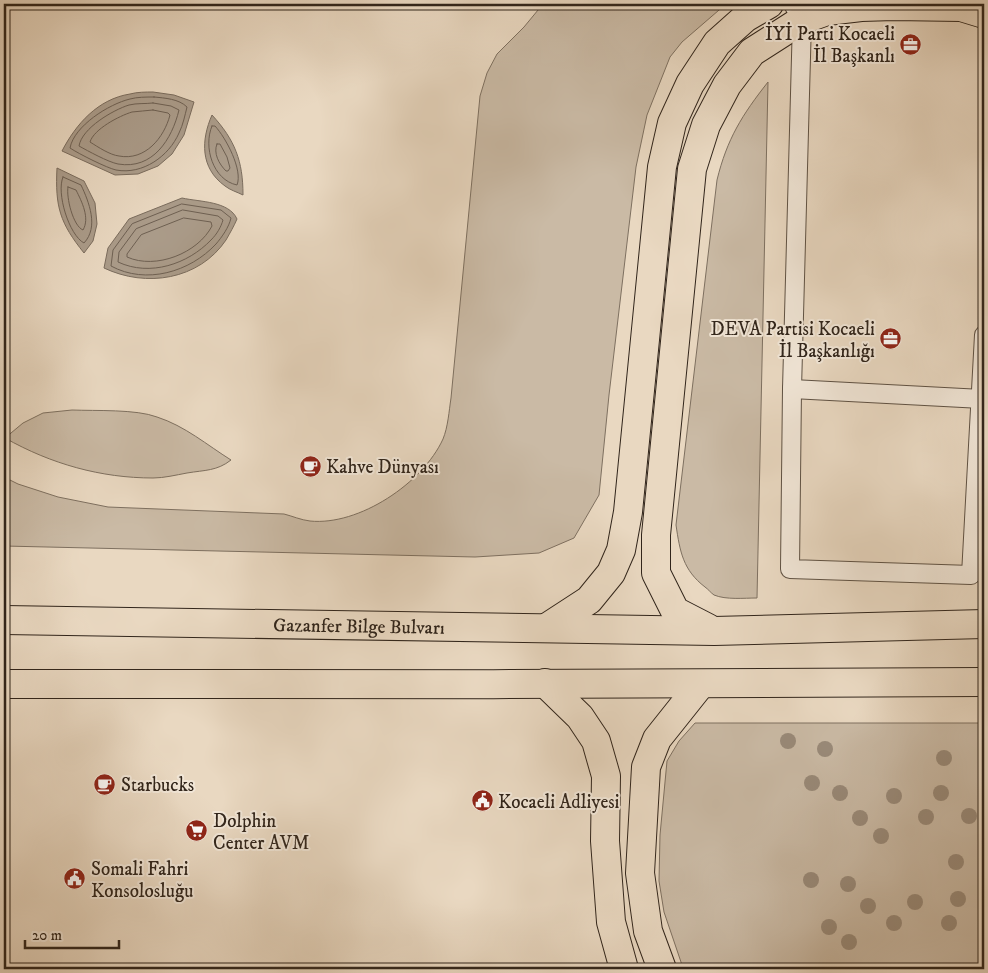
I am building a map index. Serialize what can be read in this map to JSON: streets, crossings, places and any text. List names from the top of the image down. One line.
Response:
{"streets":{"main road":["Gazanfer Bilge Bulvarı"]},"places":{"office":["İYİ Parti Kocaeli İl Başkanlı","DEVA Partisi Kocaeli İl Başkanlığı"],"cafe":["Kahve Dünyası","Starbucks"],"public building":["Kocaeli Adliyesi","Somali Fahri Konsolosluğu"],"supermarket":["Dolphin Center AVM"]},"scale_bar":"20 m"}
